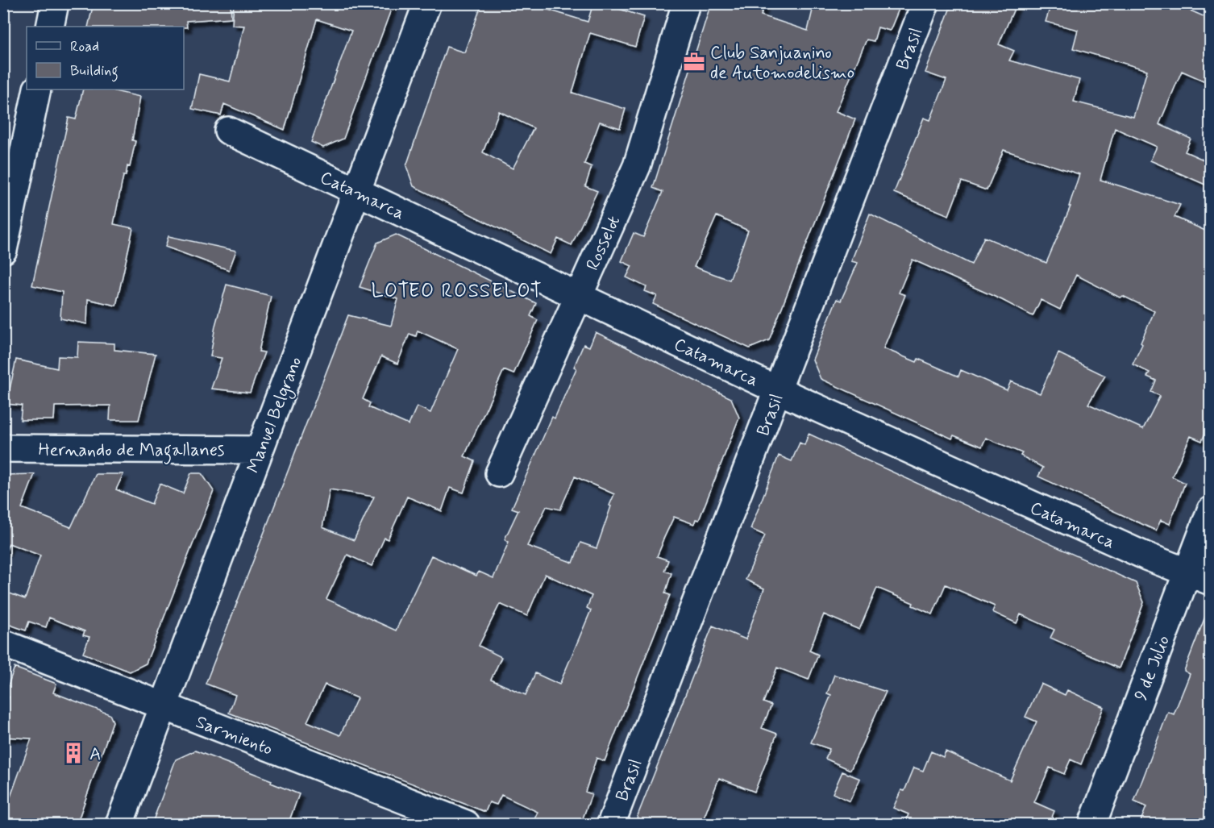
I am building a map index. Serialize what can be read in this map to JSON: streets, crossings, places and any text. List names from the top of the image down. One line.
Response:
{"streets":{"street":["Brasil","Catamarca","Rosselot","Manuel Belgrano","Hernando de Magallanes","9 de Julio","Sarmiento"]},"crossings":[["Brasil","Catamarca"],["Catamarca","Rosselot"],["Catamarca","Manuel Belgrano"],["Catamarca","9 de Julio"],["Manuel Belgrano","Hernando de Magallanes"],["Manuel Belgrano","Sarmiento"]],"districts":["LOTEO ROSSELOT"],"places":{"office":["Club Sanjuanino de Automodelismo"],"building":["A"]},"legend":["Road","Building"]}
